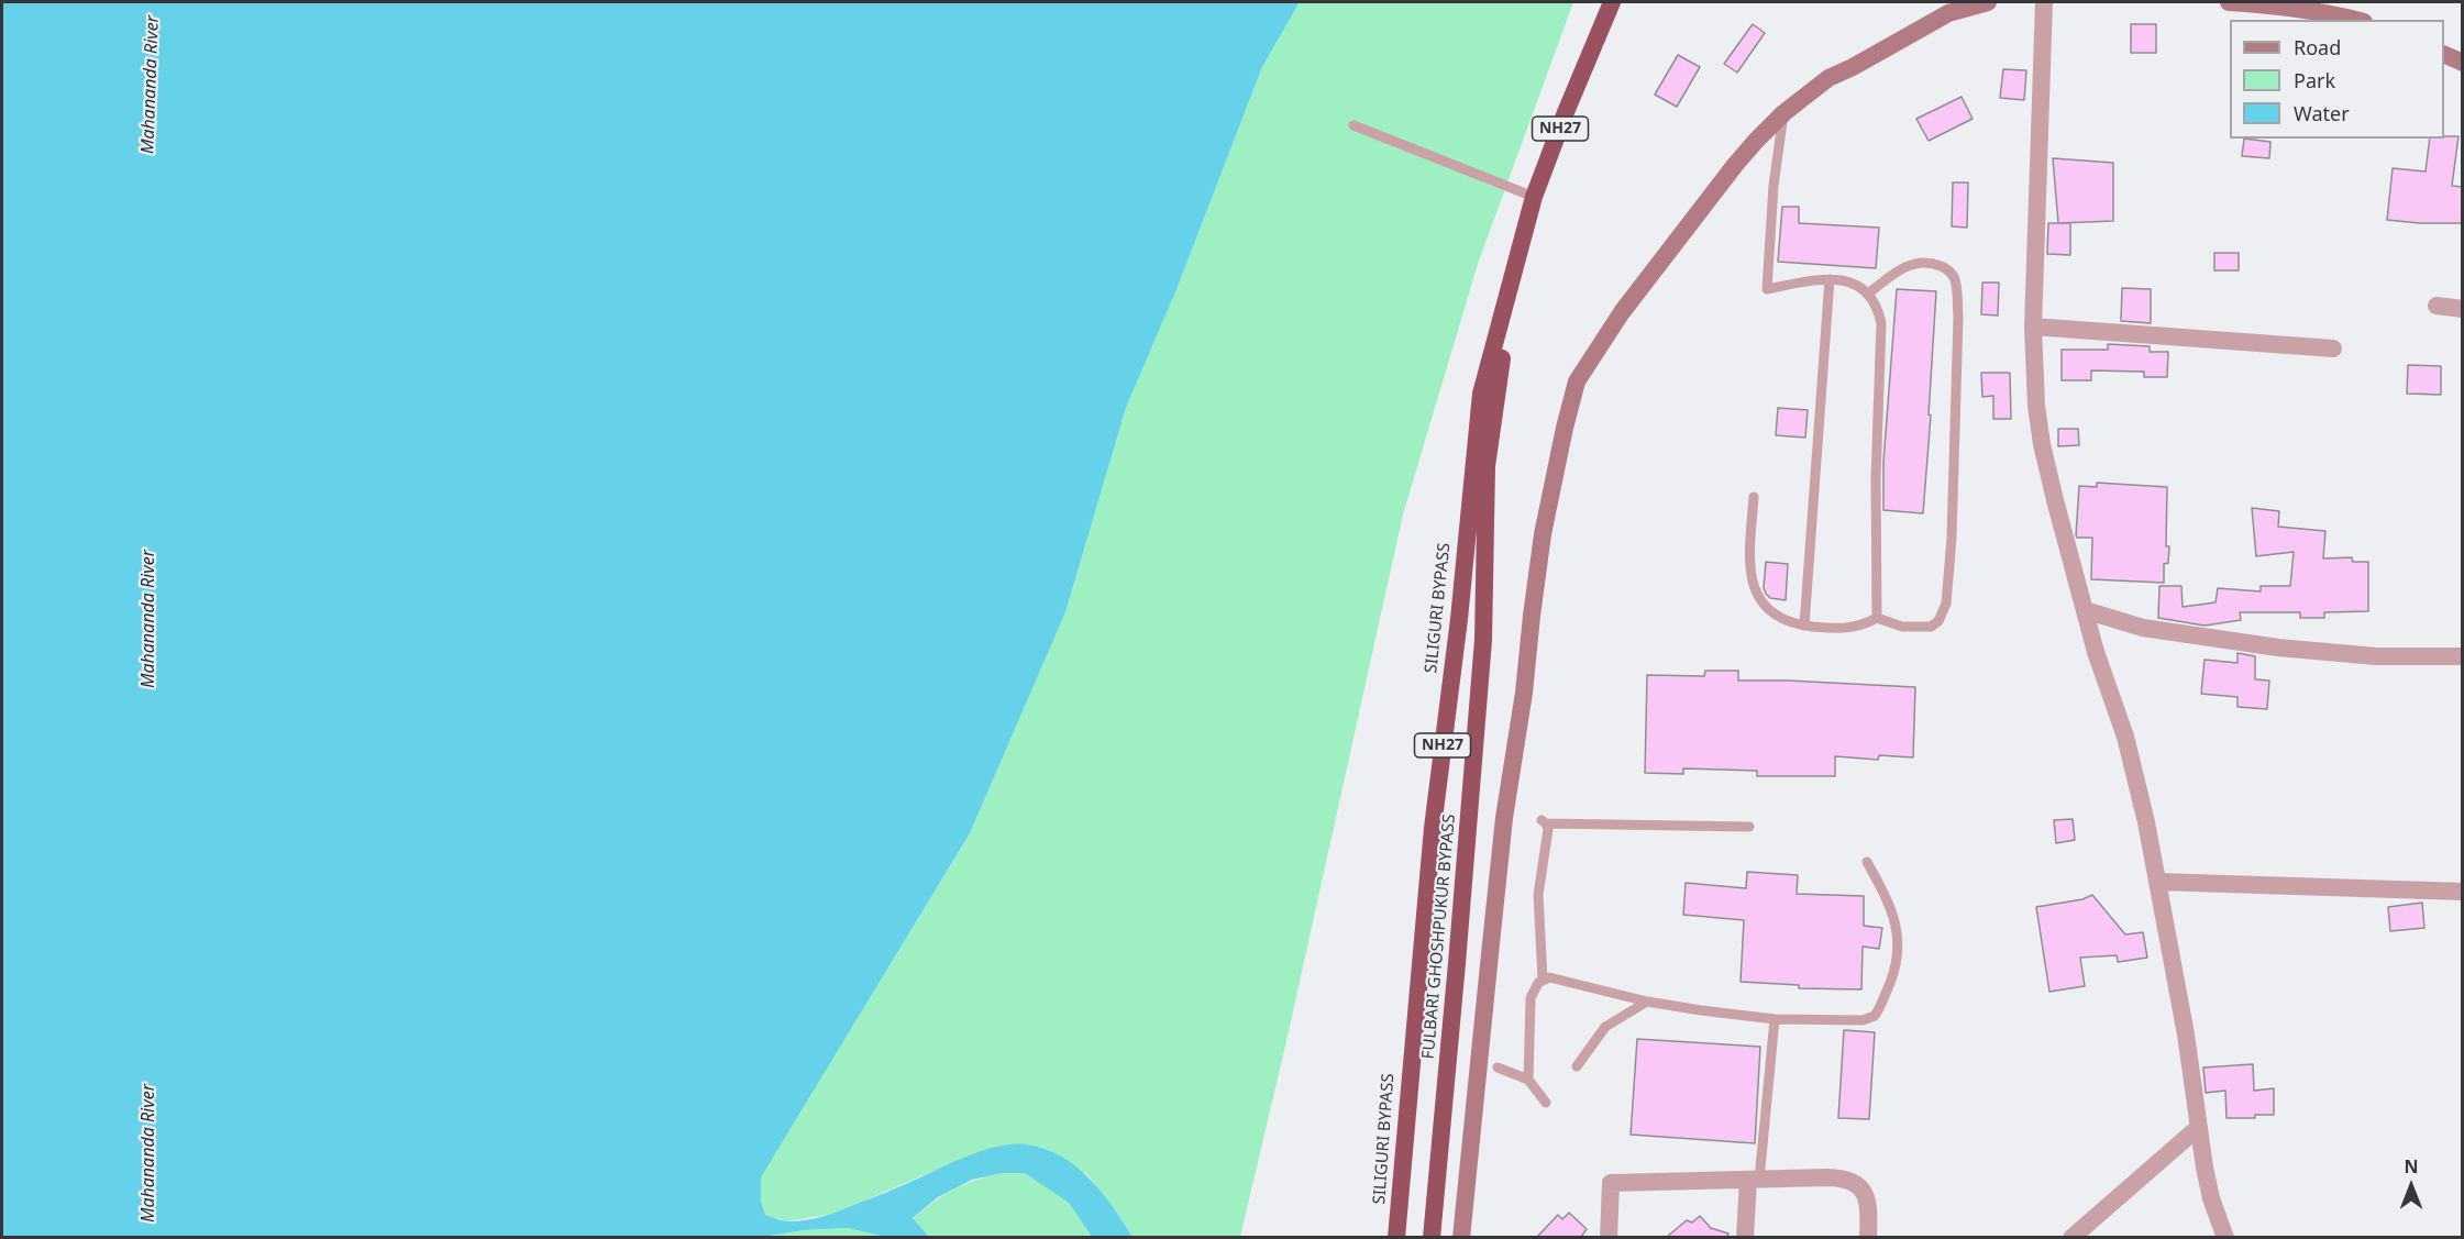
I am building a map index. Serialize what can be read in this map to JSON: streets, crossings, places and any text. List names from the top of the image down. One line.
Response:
{"streets":{"highway":["NH27","SILIGURI BYPASS","FULBARI GHOSHPUKUR BYPASS"]},"crossings":[["SILIGURI BYPASS","FULBARI GHOSHPUKUR BYPASS"]],"water":["Mahananda River"],"legend":["Road","Park","Water"],"north":"top"}
